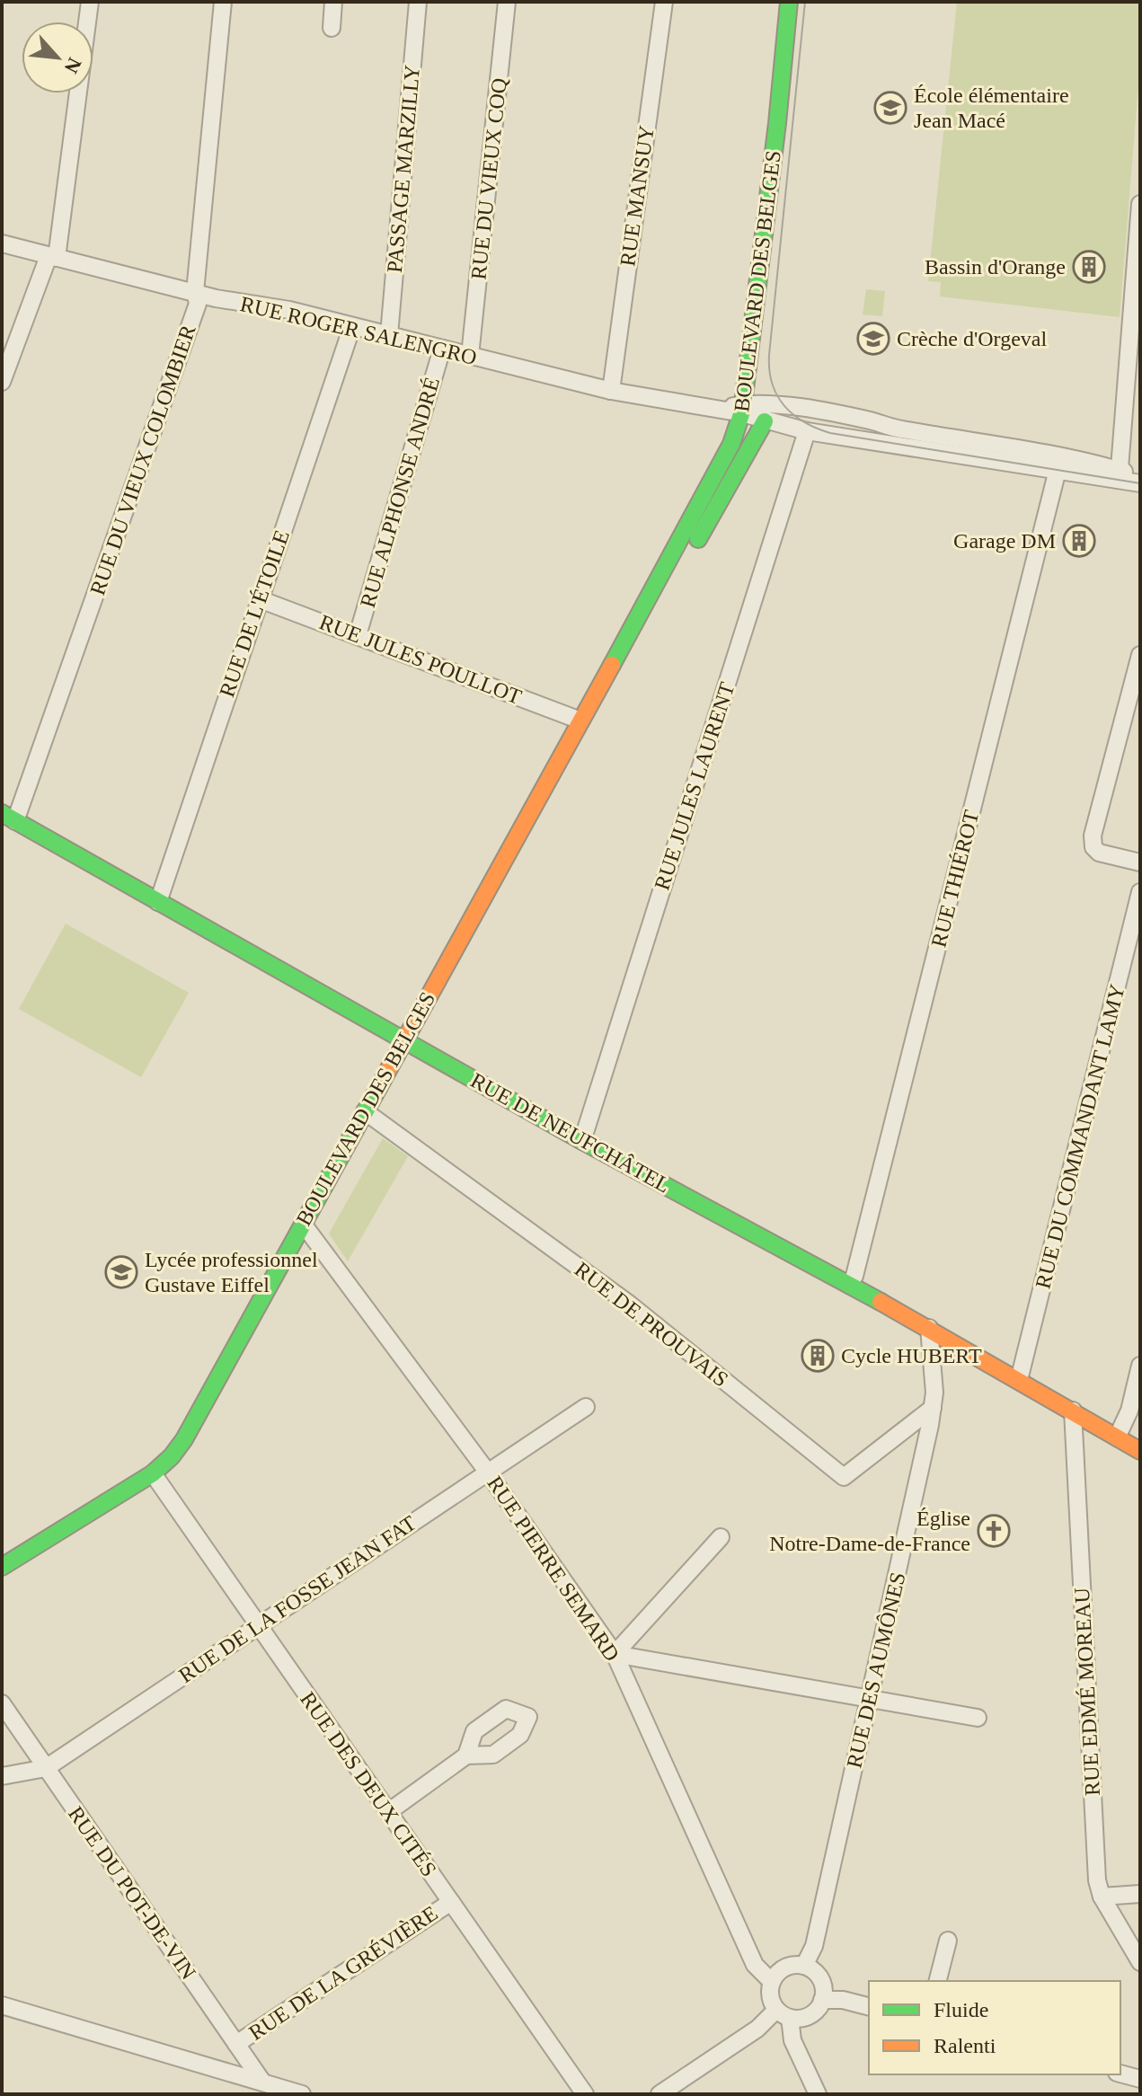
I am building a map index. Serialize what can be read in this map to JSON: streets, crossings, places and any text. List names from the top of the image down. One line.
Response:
{"streets":{"main road":["BOULEVARD DES BELGES","RUE DE NEUFCHÂTEL"],"street":["PASSAGE MARZILLY","RUE DU VIEUX COQ","RUE MANSUY","RUE ROGER SALENGRO","RUE DU VIEUX COLOMBIER","RUE ALPHONSE ANDRÉ","RUE DE L'ÉTOILE","RUE JULES POULLOT","RUE JULES LAURENT","RUE THIÉROT","RUE DU COMMANDANT LAMY","RUE DE PROUVAIS","RUE PIERRE SEMARD","RUE DE LA FOSSE JEAN FAT","RUE DES AUMÔNES","RUE EDMÉ MOREAU","RUE DES DEUX CITÉS","RUE DU POT-DE-VIN","RUE DE LA GRÉVIÈRE"]},"crossings":[["PASSAGE MARZILLY","RUE ROGER SALENGRO"],["RUE DU VIEUX COQ","RUE ROGER SALENGRO"],["RUE MANSUY","RUE ROGER SALENGRO"],["BOULEVARD DES BELGES","RUE ROGER SALENGRO"],["BOULEVARD DES BELGES","RUE JULES POULLOT"],["BOULEVARD DES BELGES","RUE DE NEUFCHÂTEL"],["BOULEVARD DES BELGES","RUE DE PROUVAIS"],["BOULEVARD DES BELGES","RUE PIERRE SEMARD"],["BOULEVARD DES BELGES","RUE DES DEUX CITÉS"],["RUE ROGER SALENGRO","RUE DU VIEUX COLOMBIER"],["RUE ROGER SALENGRO","RUE ALPHONSE ANDRÉ"],["RUE ROGER SALENGRO","RUE DE L'ÉTOILE"],["RUE DU VIEUX COLOMBIER","RUE DE NEUFCHÂTEL"],["RUE ALPHONSE ANDRÉ","RUE JULES POULLOT"],["RUE DE L'ÉTOILE","RUE JULES POULLOT"],["RUE DE L'ÉTOILE","RUE DE NEUFCHÂTEL"],["RUE JULES LAURENT","RUE DE NEUFCHÂTEL"],["RUE THIÉROT","RUE DE NEUFCHÂTEL"],["RUE DE NEUFCHÂTEL","RUE DU COMMANDANT LAMY"],["RUE DE NEUFCHÂTEL","RUE DES AUMÔNES"],["RUE DE NEUFCHÂTEL","RUE EDMÉ MOREAU"],["RUE DE PROUVAIS","RUE DES AUMÔNES"],["RUE PIERRE SEMARD","RUE DE LA FOSSE JEAN FAT"],["RUE PIERRE SEMARD","RUE DES AUMÔNES"],["RUE DE LA FOSSE JEAN FAT","RUE DES DEUX CITÉS"],["RUE DE LA FOSSE JEAN FAT","RUE DU POT-DE-VIN"],["RUE DES DEUX CITÉS","RUE DE LA GRÉVIÈRE"],["RUE DU POT-DE-VIN","RUE DE LA GRÉVIÈRE"]],"places":{"school or university":["École élémentaire Jean Macé","Crèche d'Orgeval","Lycée professionnel Gustave Eiffel"],"building":["Bassin d'Orange","Garage DM","Cycle HUBERT"],"church":["Église Notre-Dame-de-France"]},"legend":["Fluide","Ralenti"],"north":"bottom right"}
